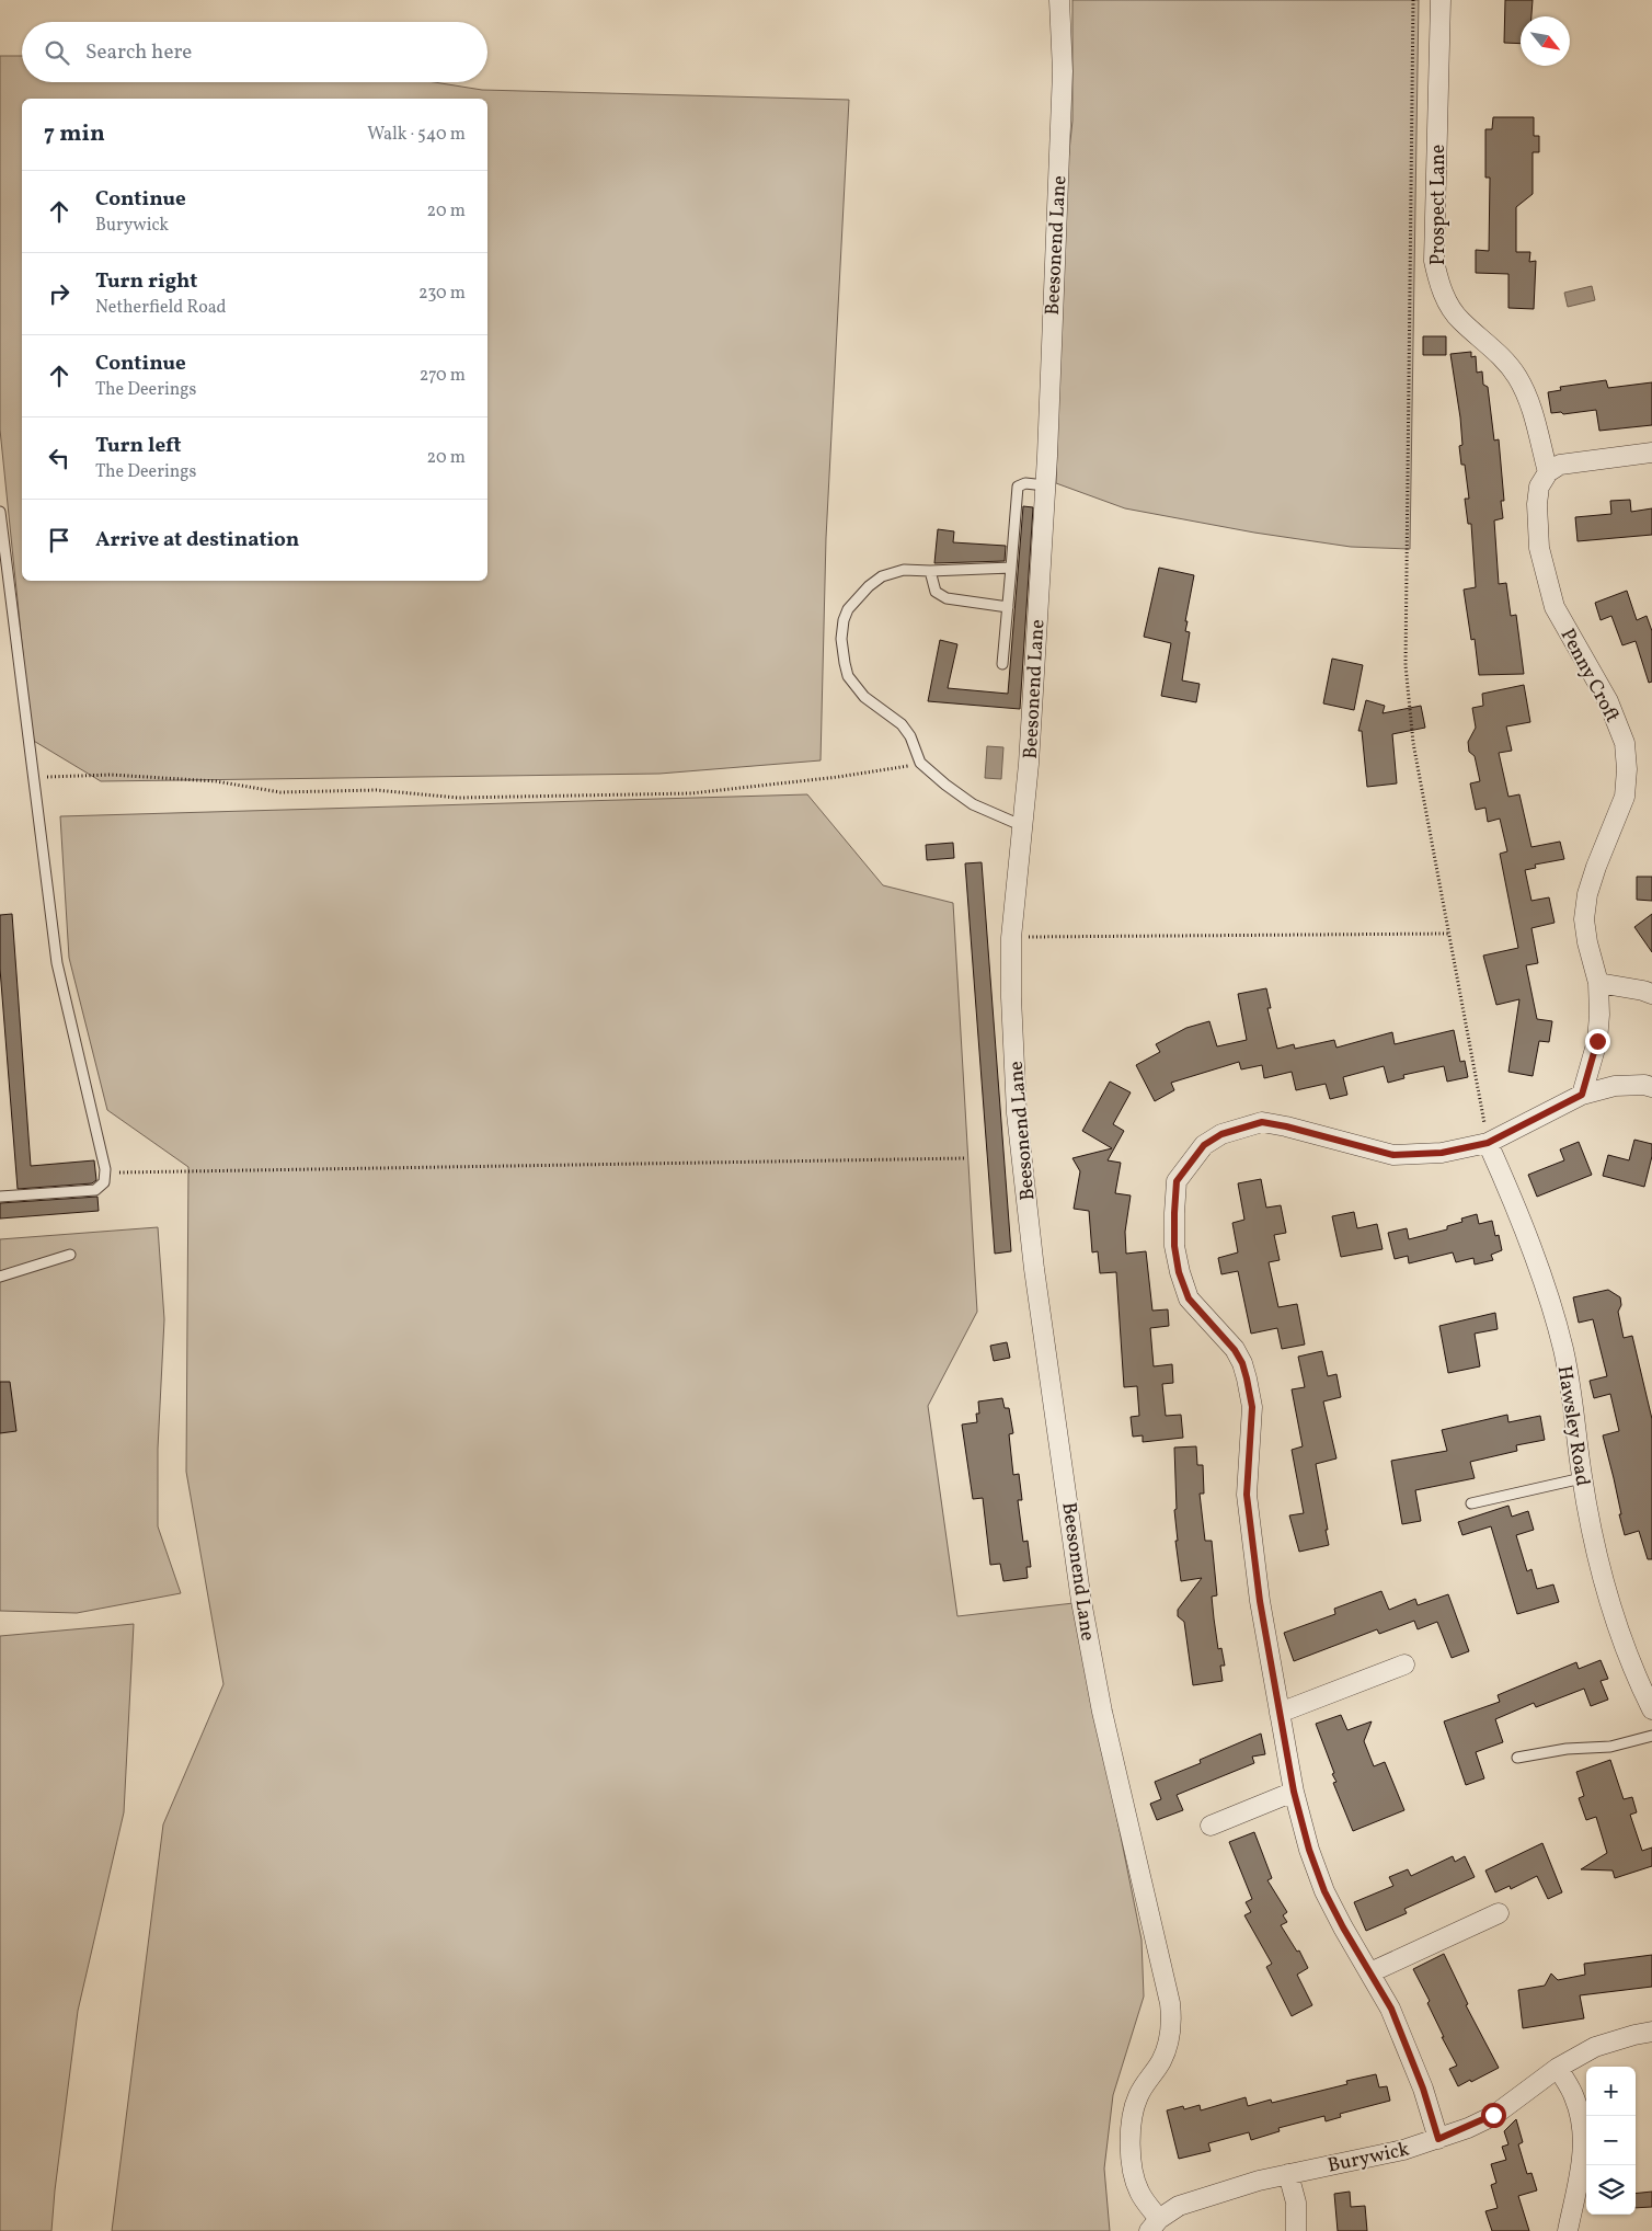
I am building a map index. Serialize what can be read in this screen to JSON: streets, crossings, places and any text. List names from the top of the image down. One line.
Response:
{"streets":{"street":["Prospect Lane","Beesonend Lane","Penny Croft","Hawsley Road","Burywick"]},"crossings":[["Prospect Lane","Penny Croft"],["Beesonend Lane","Burywick"]],"north":"bottom right","page":{"search":"Search here","heading":["7 min","Walk · 540 m"],"list":[["Continue","Burywick","20 m"],["Turn right","Netherfield Road","230 m"],["Continue","The Deerings","270 m"],["Turn left","The Deerings","20 m"],"Arrive at destination"],"map_buttons":["+","−"]}}
